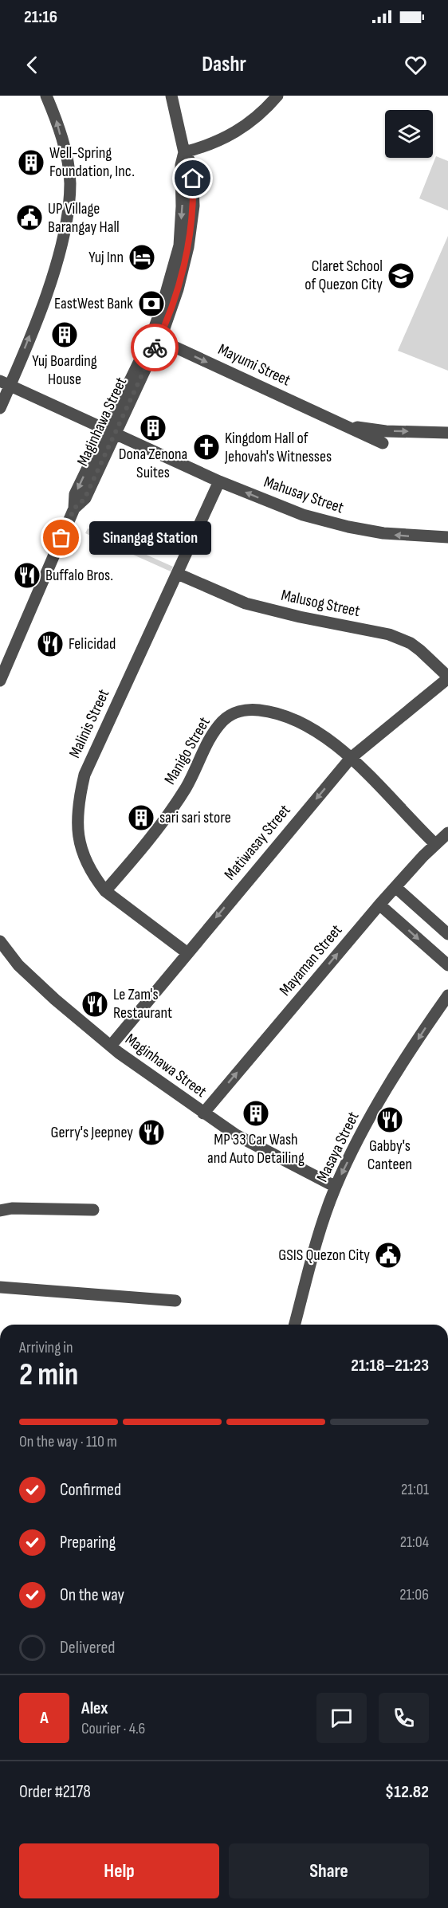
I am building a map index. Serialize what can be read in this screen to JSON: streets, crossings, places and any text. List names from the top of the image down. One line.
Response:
{"streets":{"street":["Mayumi Street","Maginhawa Street","Mahusay Street","Malusog Street","Malinis Street","Manigo Street","Matiwasay Street","Mayaman Street","Masaya Street"]},"crossings":[["Mayumi Street","Maginhawa Street"],["Maginhawa Street","Mahusay Street"],["Maginhawa Street","Matiwasay Street"],["Maginhawa Street","Mayaman Street"],["Maginhawa Street","Masaya Street"],["Mahusay Street","Malinis Street"],["Malusog Street","Malinis Street"],["Malusog Street","Matiwasay Street"],["Malinis Street","Manigo Street"],["Malinis Street","Matiwasay Street"],["Manigo Street","Matiwasay Street"],["Manigo Street","Mayaman Street"]],"one_way":["Mahusay Street","Matiwasay Street","Mayaman Street","Masaya Street"],"places":{"building":["Well-Spring Foundation, Inc.","Yuj Boarding House","Dona Zenona Suites","sari sari store","MP 33 Car Wash and Auto Detailing"],"public building":["UP Village Barangay Hall","GSIS Quezon City"],"hotel":["Yuj Inn"],"school or university":["Claret School of Quezon City"],"bank":["EastWest Bank"],"church":["Kingdom Hall of Jehovah's Witnesses"],"other":["Sinangag Station"],"restaurant":["Buffalo Bros.","Felicidad","Le Zam's Restaurant","Gabby's Canteen","Gerry's Jeepney"]},"page":{"status":"21:16","header":"Dashr","bubble":"Sinangag Station","heading":["2 min","Arriving in","21:18–21:23"],"panel":["Alex","Courier · 4.6","Order #2178","$12.82"],"bar":"On the way · 110 m","list":[["Confirmed","21:01"],["Preparing","21:04"],["On the way","21:06"],"Delivered"],"round":"A","buttons":["Help","Share"]}}
